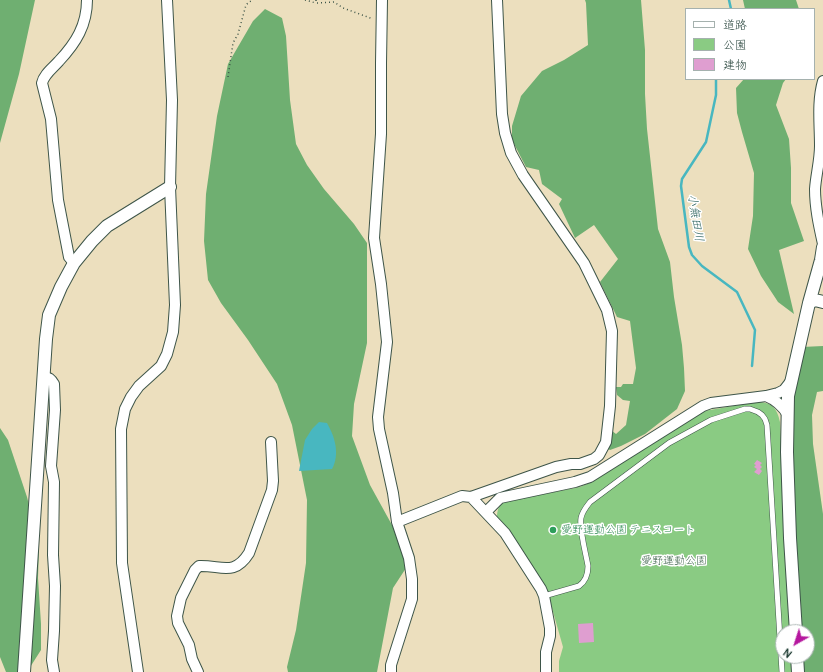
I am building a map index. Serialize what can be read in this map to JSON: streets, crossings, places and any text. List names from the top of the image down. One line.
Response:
{"water":["小無田川"],"parks":["愛野運動公園"],"places":["愛野運動公園 テニスコート"],"legend":["道路","公園","建物"],"north":"bottom left"}
